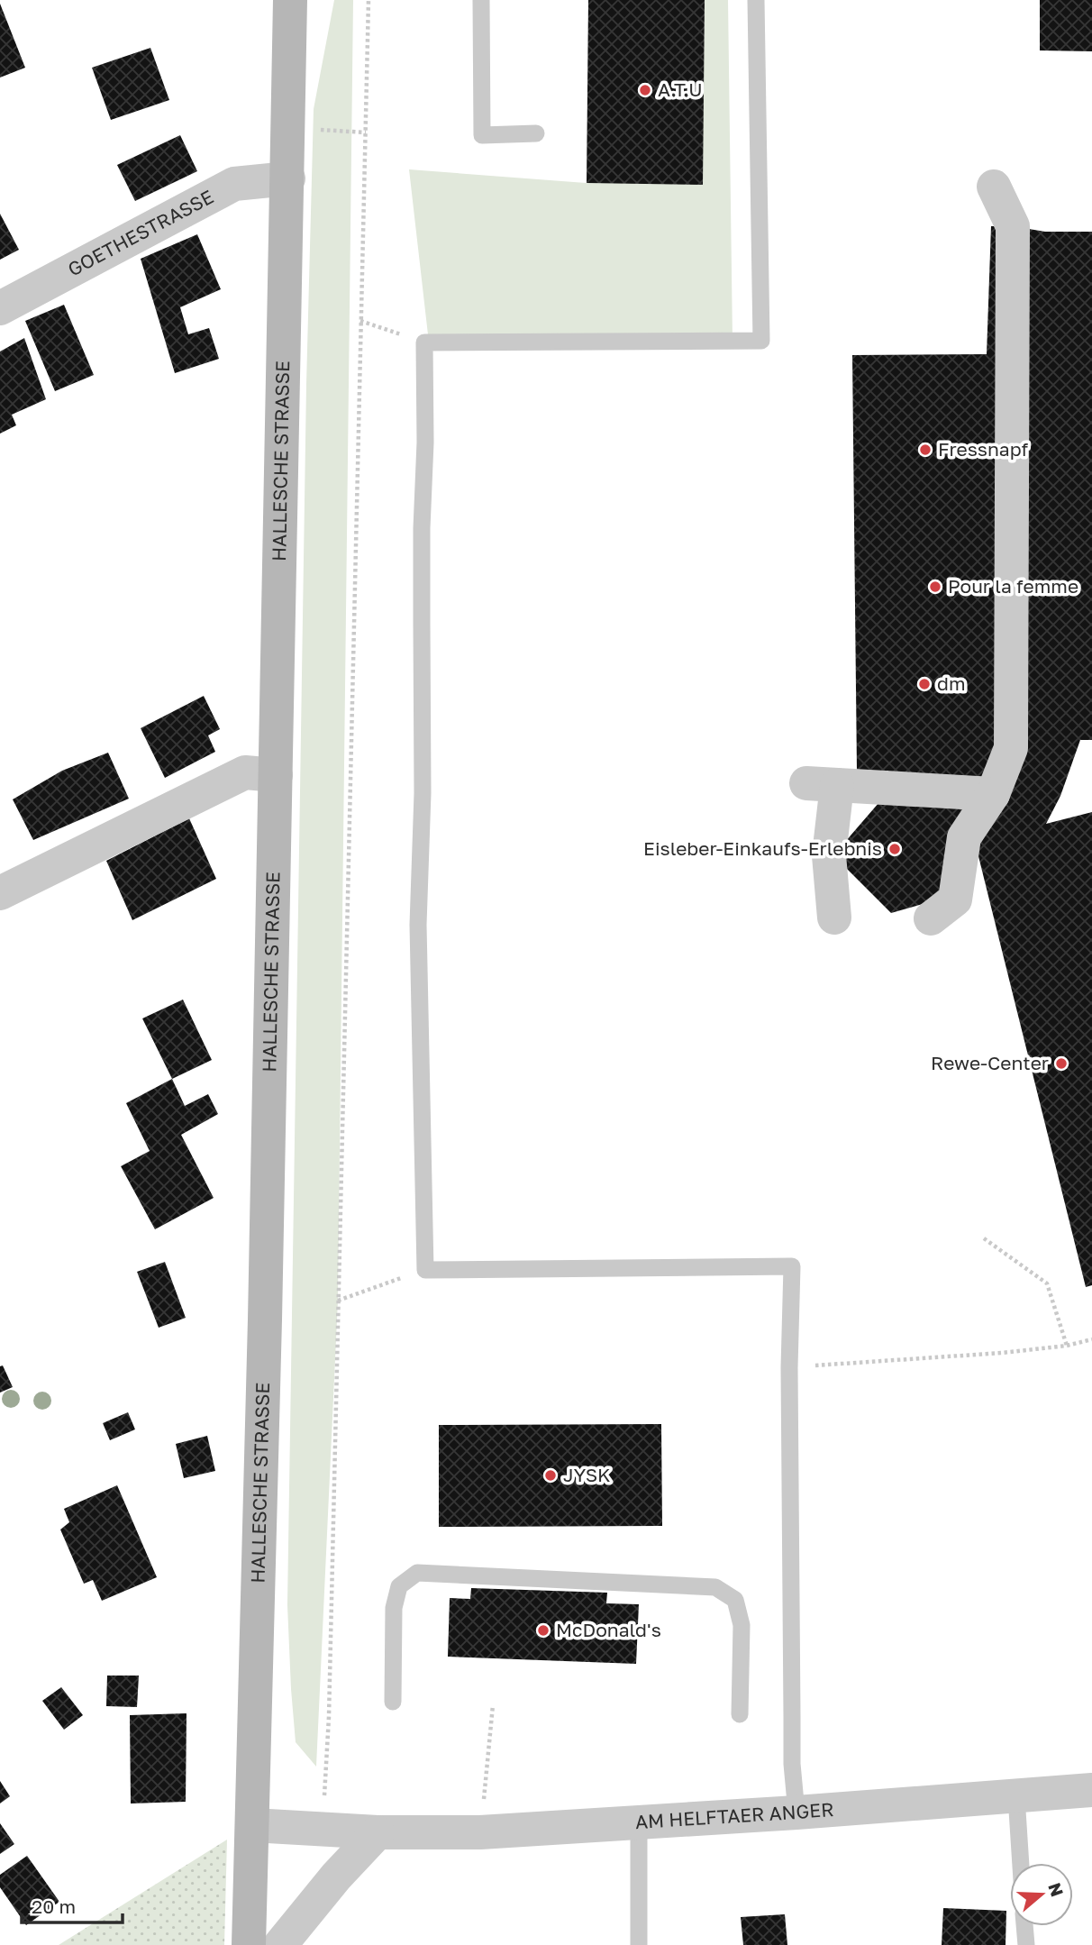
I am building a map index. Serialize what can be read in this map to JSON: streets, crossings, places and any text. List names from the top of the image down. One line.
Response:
{"streets":{"main road":["HALLESCHE STRASSE"],"street":["GOETHESTRASSE","AM HELFTAER ANGER"]},"crossings":[["GOETHESTRASSE","HALLESCHE STRASSE"],["HALLESCHE STRASSE","AM HELFTAER ANGER"]],"places":["A.T.U","Fressnapf","Pour la femme","dm","Eisleber-Einkaufs-Erlebnis","Rewe-Center","JYSK","McDonald's"],"scale_bar":"20 m","north":"right"}
